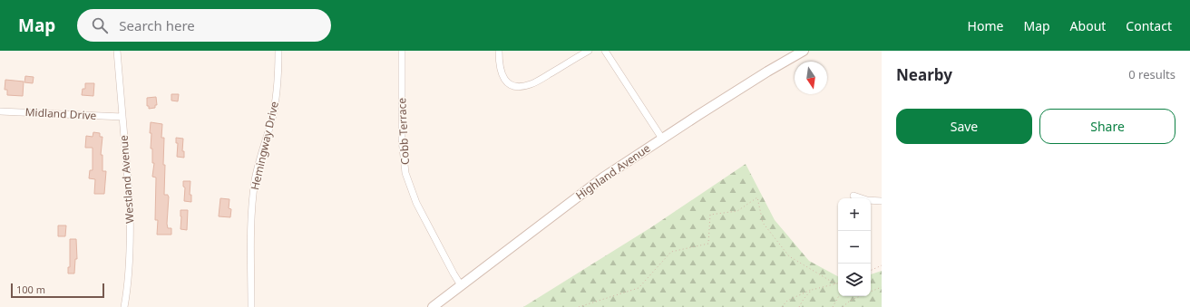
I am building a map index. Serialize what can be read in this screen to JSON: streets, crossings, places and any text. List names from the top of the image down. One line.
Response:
{"streets":{"street":["Midland Drive","Cobb Terrace","Hemingway Drive","Highland Avenue","Westland Avenue"]},"crossings":[["Midland Drive","Westland Avenue"],["Cobb Terrace","Highland Avenue"]],"scale_bar":"100 m","north":"bottom","page":{"header":"Map","search":"Search here","nav":["Home","Map","About","Contact"],"heading":["Nearby","0 results"],"buttons":["Save","Share"],"map_buttons":["+","−"],"scale":"100 m"}}
